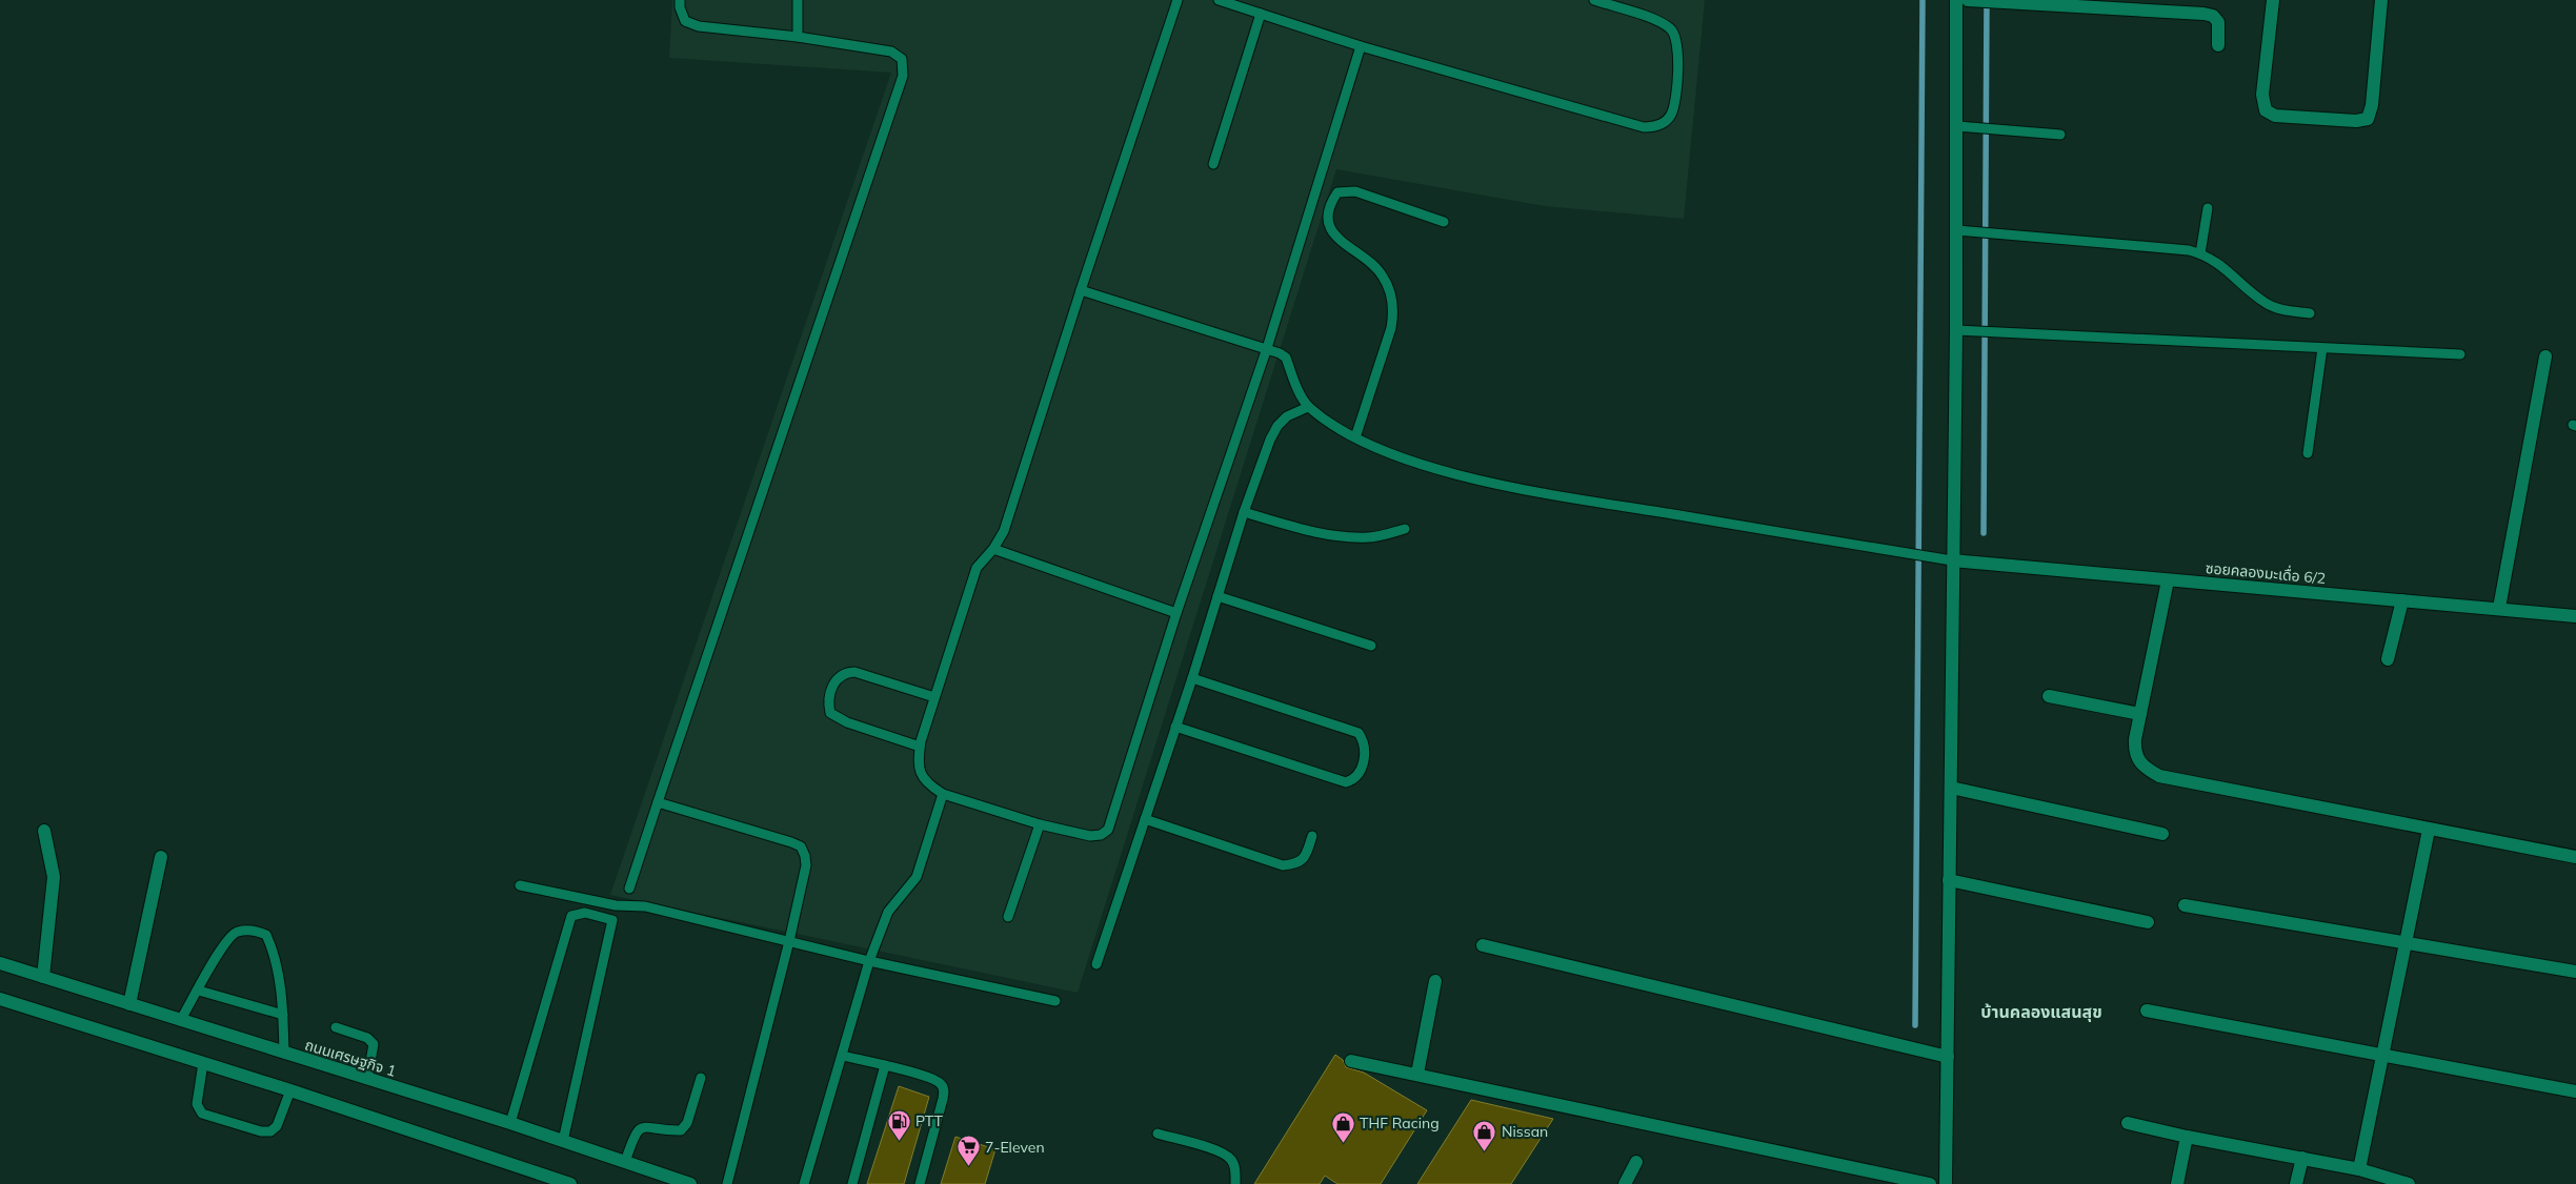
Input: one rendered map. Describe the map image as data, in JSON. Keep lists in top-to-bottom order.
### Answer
{
  "streets": {
    "street": ["ซอยคลองมะเดื่อ 6/2", "ถนนเศรษฐกิจ 1"]
  },
  "districts": ["บ้านคลองแสนสุข"],
  "places": {
    "fuel station": ["PTT"],
    "shop": ["THF Racing", "Nissan"],
    "supermarket": ["7-Eleven"]
  }
}
